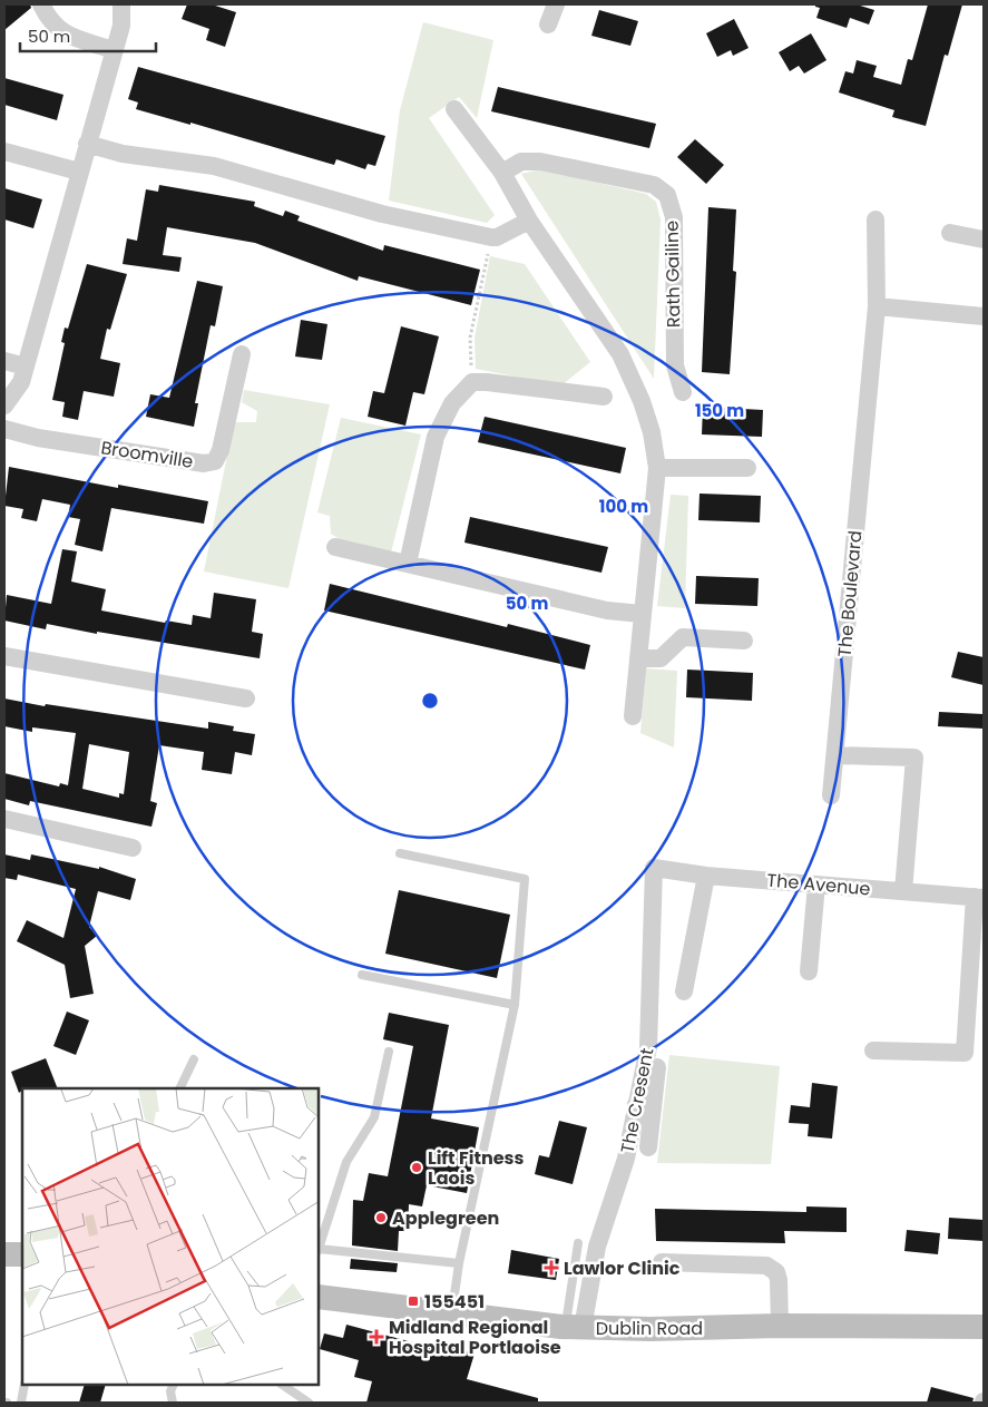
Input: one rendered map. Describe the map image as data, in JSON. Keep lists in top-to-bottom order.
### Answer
{
  "streets": {
    "main road": ["Dublin Road"],
    "street": [
      "Rath Gailine",
      "Broomville",
      "The Boulevard",
      "The Avenue",
      "The Cresent"
    ]
  },
  "crossings": [
    ["The Avenue", "The Cresent"],
    ["The Cresent", "Dublin Road"]
  ],
  "places": {
    "other": ["Lift Fitness Laois", "Applegreen"],
    "health": ["Lawlor Clinic", "Midland Regional Hospital Portlaoise"],
    "transit": ["155451"]
  },
  "scale_bar": "50 m",
  "rings": ["150 m", "100 m", "50 m"]
}
